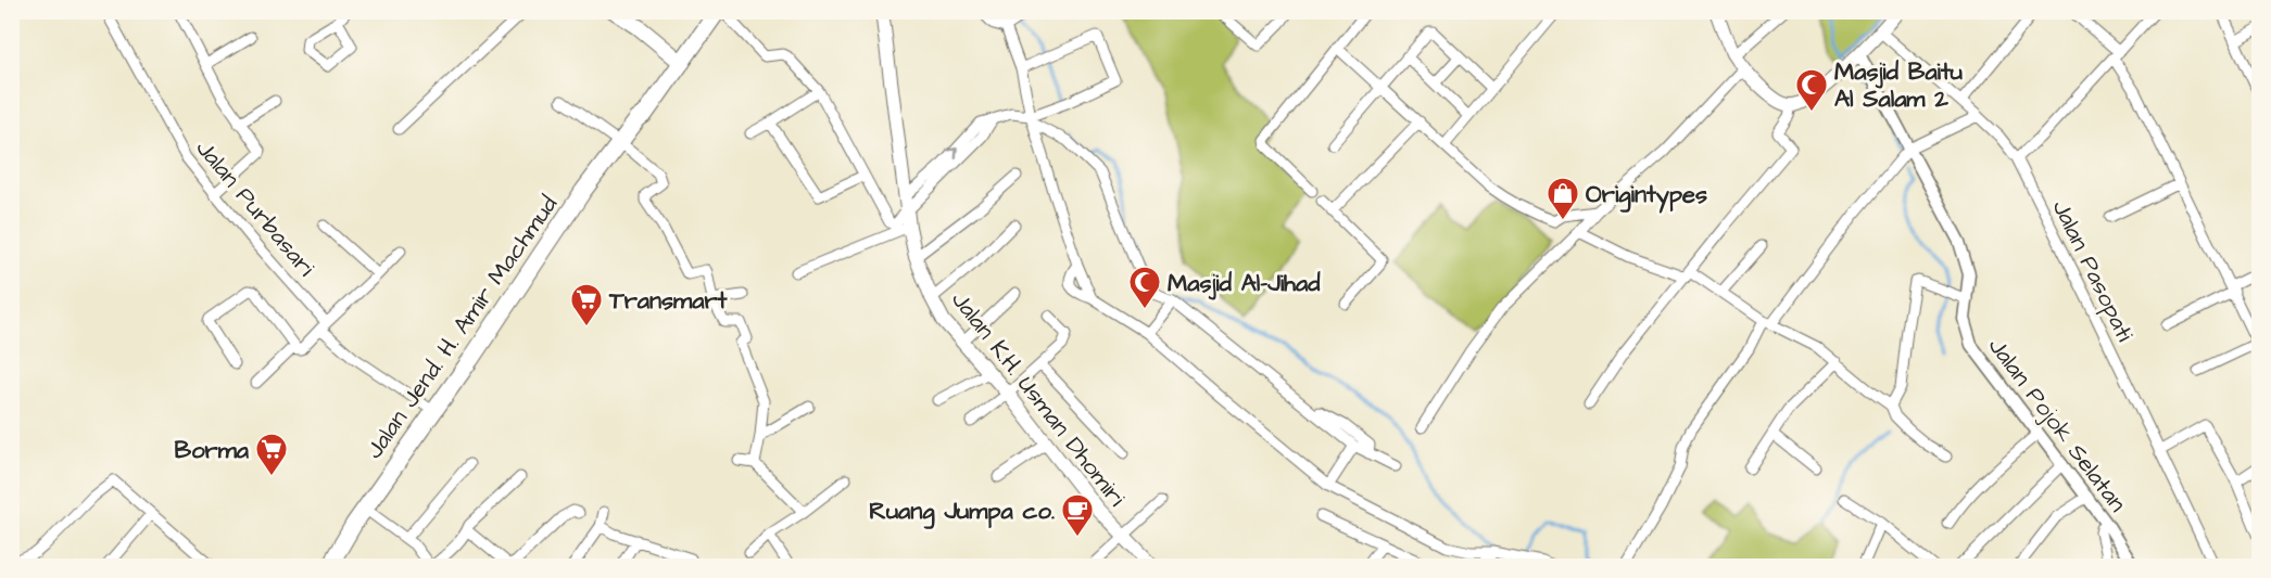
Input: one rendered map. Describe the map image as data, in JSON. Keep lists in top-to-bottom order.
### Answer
{
  "streets": {
    "highway": ["Jalan Jend. H. Amir Machmud"],
    "main road": ["Jalan K.H. Usman Dhomiri"],
    "street": ["Jalan Purbasari", "Jalan Pasopati", "Jalan Pojok Selatan"]
  },
  "crossings": [
    ["Jalan Purbasari", "Jalan Jend. H. Amir Machmud"]
  ],
  "places": {
    "mosque": ["Masjid Baitu Al Salam 2", "Masjid Al-Jihad"],
    "shop": ["Origintypes"],
    "supermarket": ["Transmart", "Borma"],
    "cafe": ["Ruang Jumpa co."]
  }
}
